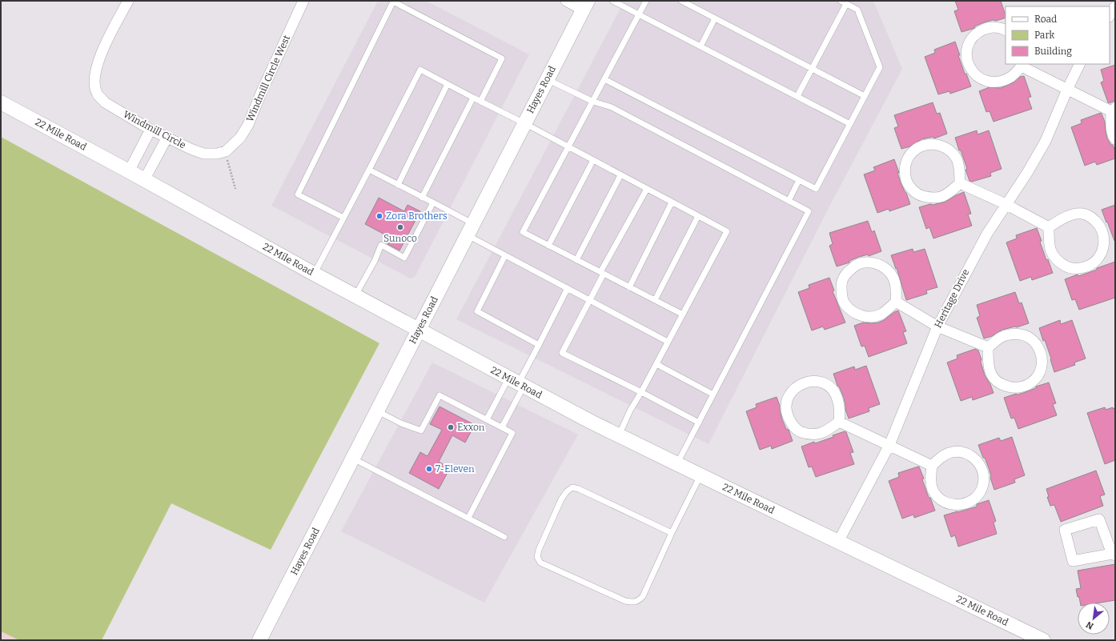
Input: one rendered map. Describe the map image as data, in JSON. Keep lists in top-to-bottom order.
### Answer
{
  "streets": {
    "street": [
      "Windmill Circle West",
      "Hayes Road",
      "Windmill Circle",
      "22 Mile Road",
      "Heritage Drive"
    ]
  },
  "crossings": [
    ["Windmill Circle West", "Windmill Circle"],
    ["Hayes Road", "22 Mile Road"],
    ["22 Mile Road", "Heritage Drive"]
  ],
  "places": [
    "Zora Brothers",
    "Sunoco",
    "Exxon",
    "7-Eleven"
  ],
  "legend": ["Road", "Park", "Building"],
  "north": "bottom left"
}
